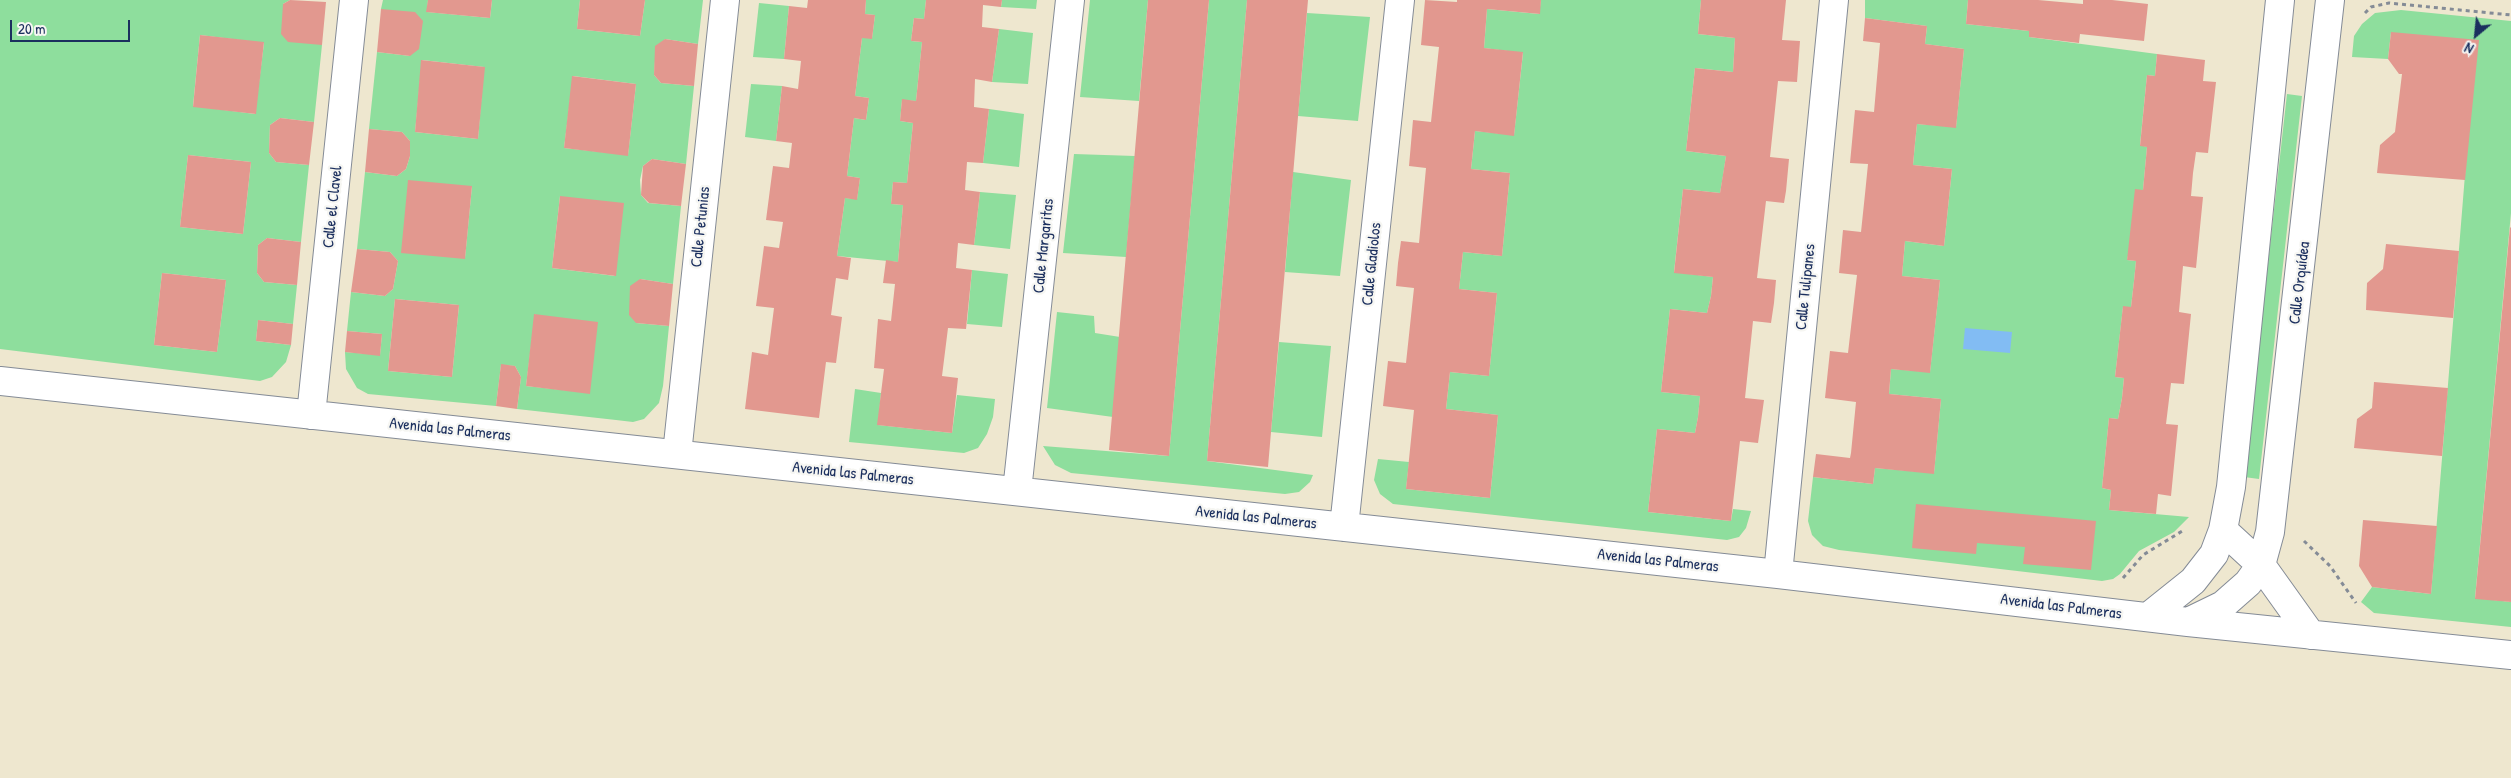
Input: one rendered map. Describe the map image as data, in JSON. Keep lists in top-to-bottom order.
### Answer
{
  "streets": {
    "street": [
      "Calle el Clavel",
      "Calle Petunias",
      "Calle Margaritas",
      "Calle Gladiolos",
      "Calle Orquídea",
      "Calle Tulipanes",
      "Avenida las Palmeras"
    ]
  },
  "crossings": [
    ["Calle el Clavel", "Avenida las Palmeras"],
    ["Calle Petunias", "Avenida las Palmeras"],
    ["Calle Margaritas", "Avenida las Palmeras"],
    ["Calle Gladiolos", "Avenida las Palmeras"],
    ["Calle Orquídea", "Avenida las Palmeras"],
    ["Calle Tulipanes", "Avenida las Palmeras"]
  ],
  "scale_bar": "20 m",
  "north": "bottom left"
}
